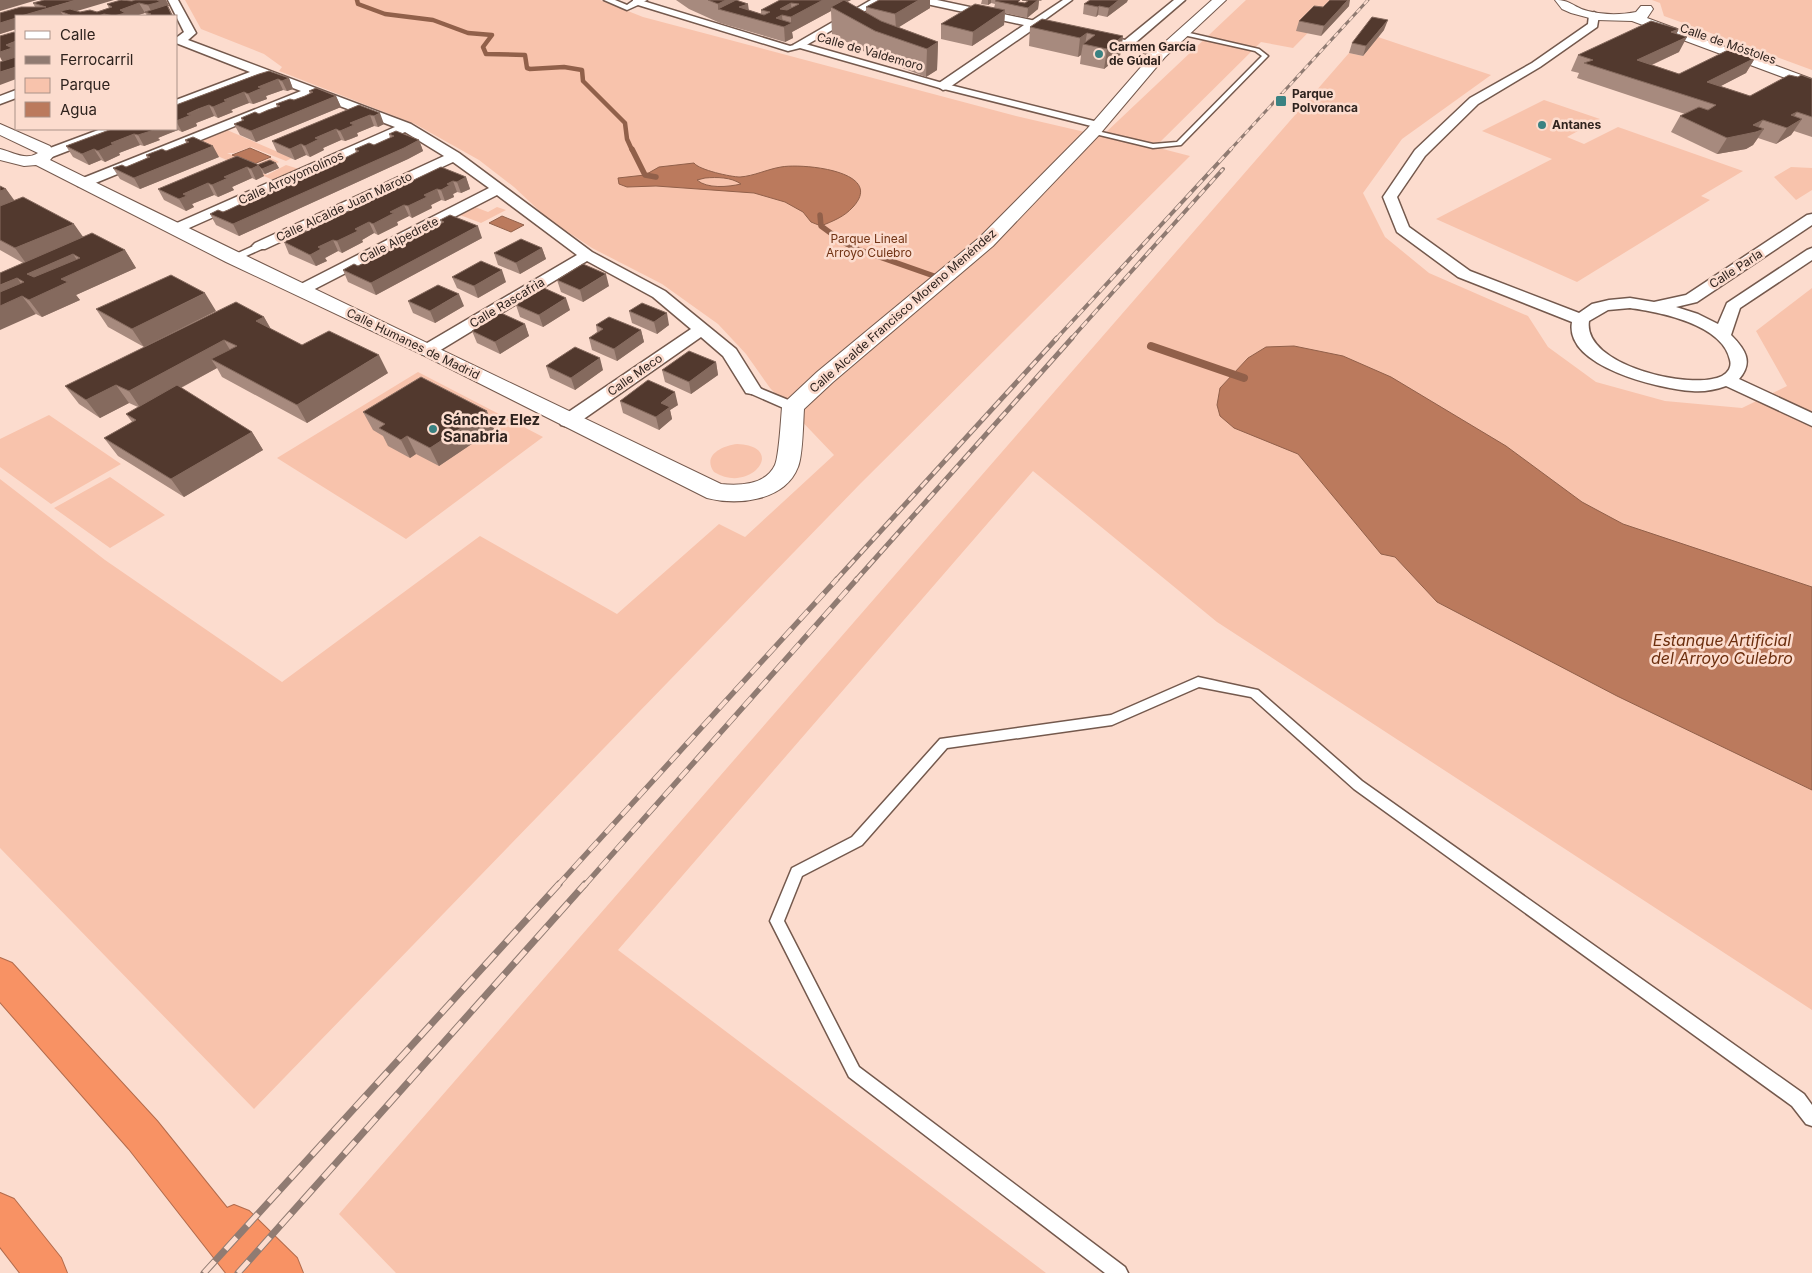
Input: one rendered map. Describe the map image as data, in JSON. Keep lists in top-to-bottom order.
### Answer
{
  "streets": {
    "street": [
      "Calle de Móstoles",
      "Calle de Valdemoro",
      "Calle Arroyomolinos",
      "Calle Alcalde Juan Maroto",
      "Calle Alpedrete",
      "Calle Parla",
      "Calle Rascafria",
      "Calle Alcalde Francisco Moreno Menéndez",
      "Calle Humanes de Madrid",
      "Calle Meco"
    ]
  },
  "crossings": [
    ["Calle de Valdemoro", "Calle Alcalde Francisco Moreno Menéndez"],
    ["Calle Arroyomolinos", "Calle Humanes de Madrid"],
    ["Calle Alcalde Juan Maroto", "Calle Humanes de Madrid"],
    ["Calle Alpedrete", "Calle Humanes de Madrid"],
    ["Calle Rascafria", "Calle Humanes de Madrid"],
    ["Calle Alcalde Francisco Moreno Menéndez", "Calle Humanes de Madrid"],
    ["Calle Humanes de Madrid", "Calle Meco"]
  ],
  "water": ["Estanque Artificial del Arroyo Culebro"],
  "parks": ["Parque Lineal Arroyo Culebro"],
  "places": {
    "other": ["Carmen García de Gúdal", "Antanes", "Sánchez Elez Sanabria"],
    "transit": ["Parque Polvoranca"]
  },
  "legend": [
    "Calle",
    "Ferrocarril",
    "Parque",
    "Agua"
  ]
}
